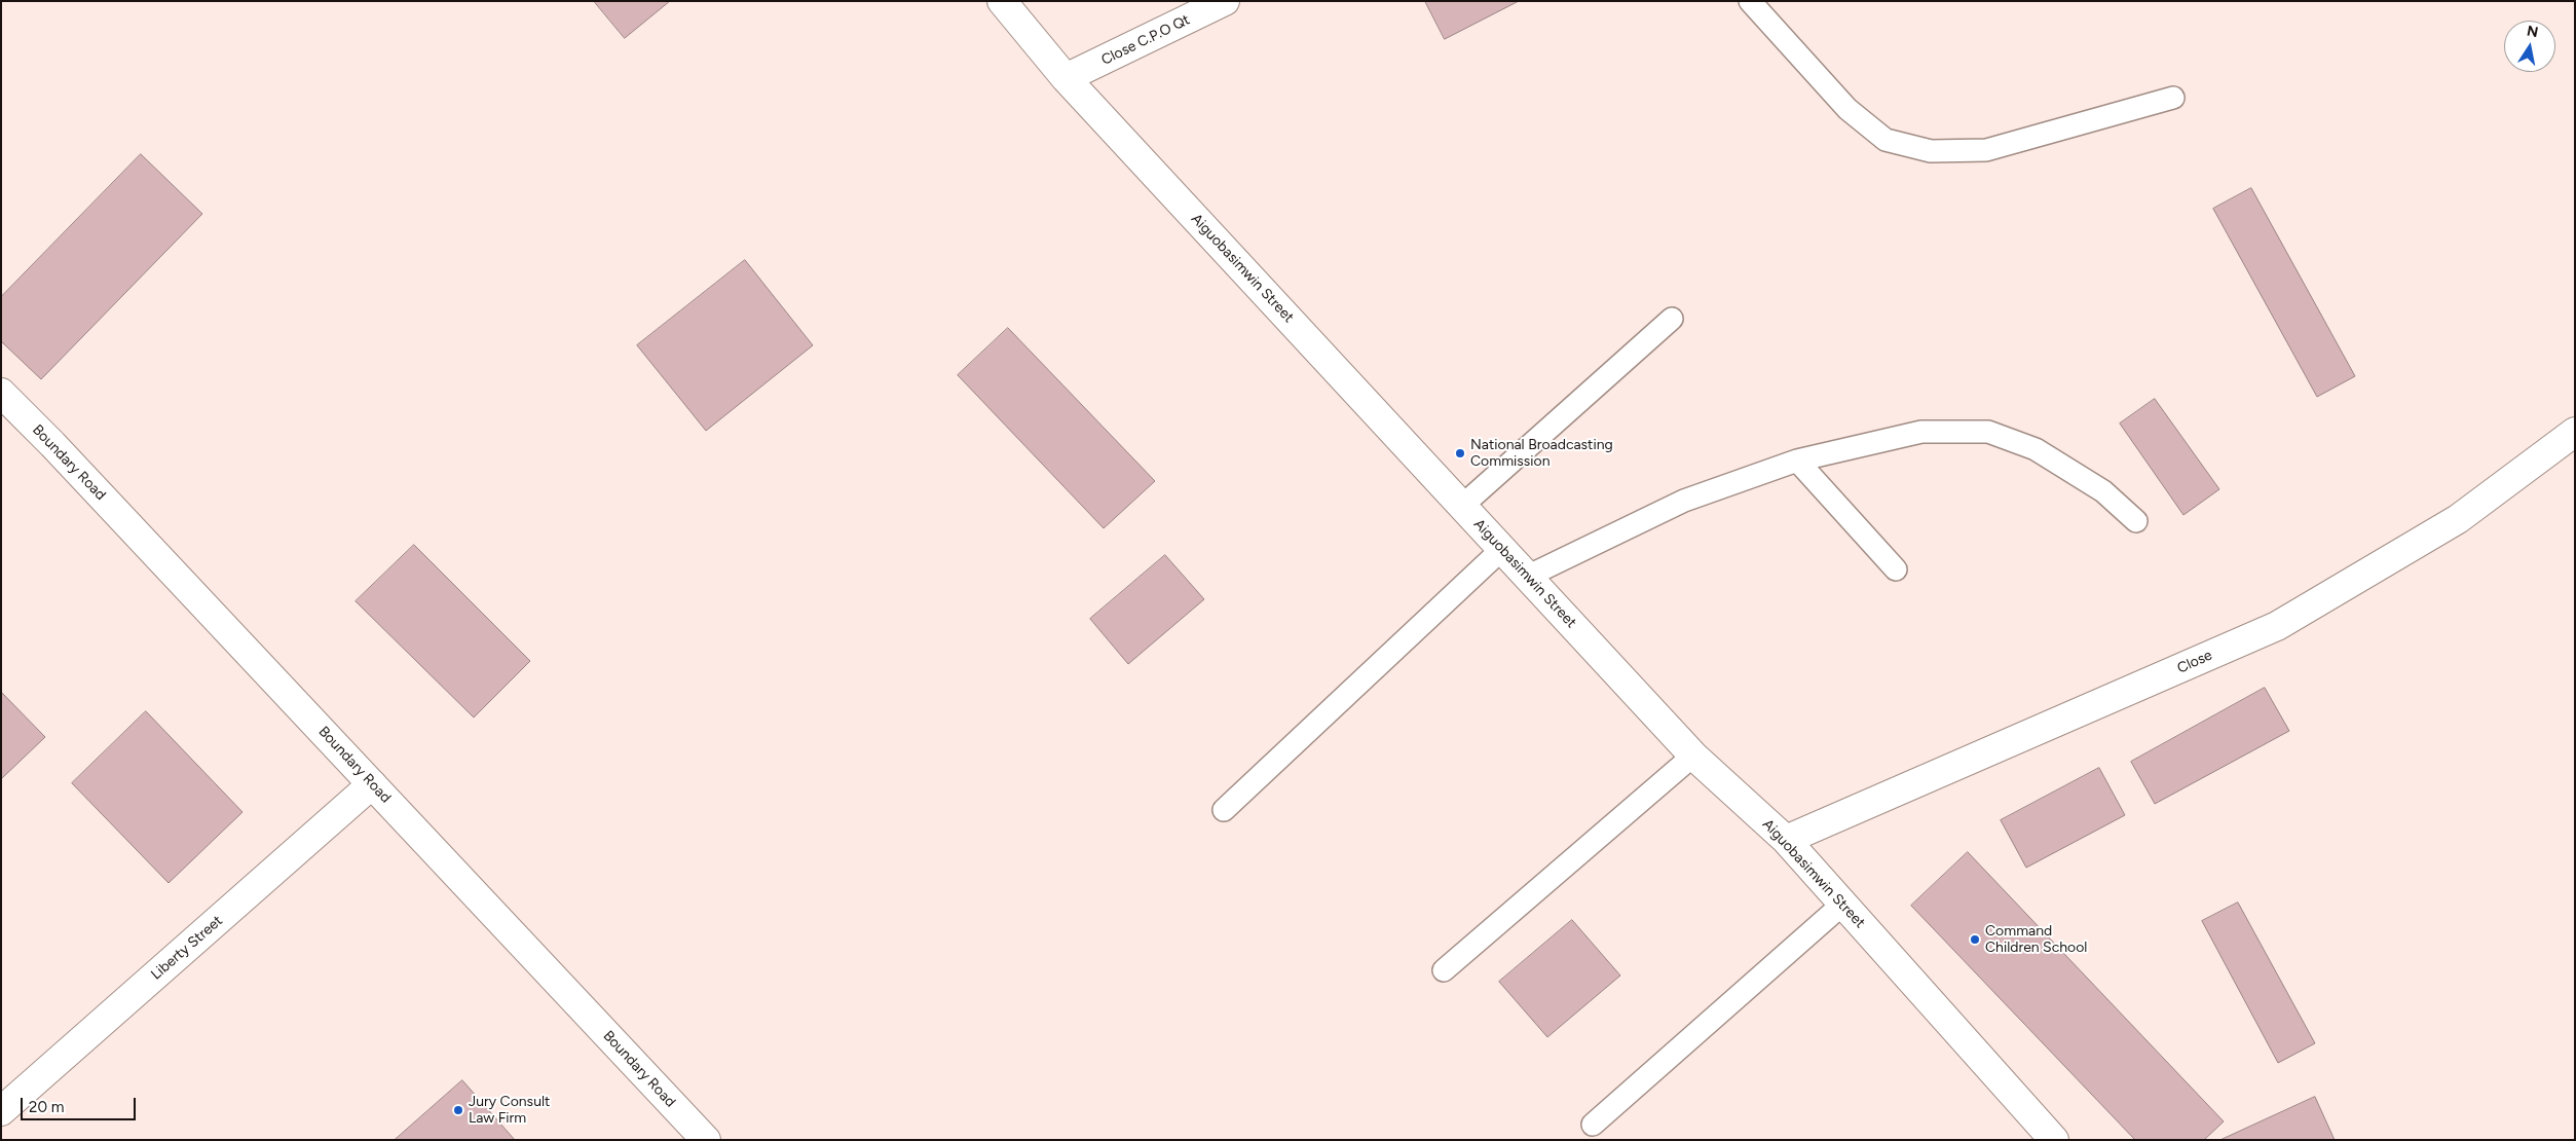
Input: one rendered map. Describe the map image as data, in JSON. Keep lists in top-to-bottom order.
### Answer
{
  "streets": {
    "street": [
      "Close C.P.O Qt",
      "Aiguobasimwin Street",
      "Boundary Road",
      "Close",
      "Liberty Street"
    ]
  },
  "crossings": [
    ["Close C.P.O Qt", "Aiguobasimwin Street"],
    ["Aiguobasimwin Street", "Close"],
    ["Boundary Road", "Liberty Street"]
  ],
  "places": ["National Broadcasting Commission", "Command Children School", "Jury Consult Law Firm"],
  "scale_bar": "20 m",
  "north": "top"
}
